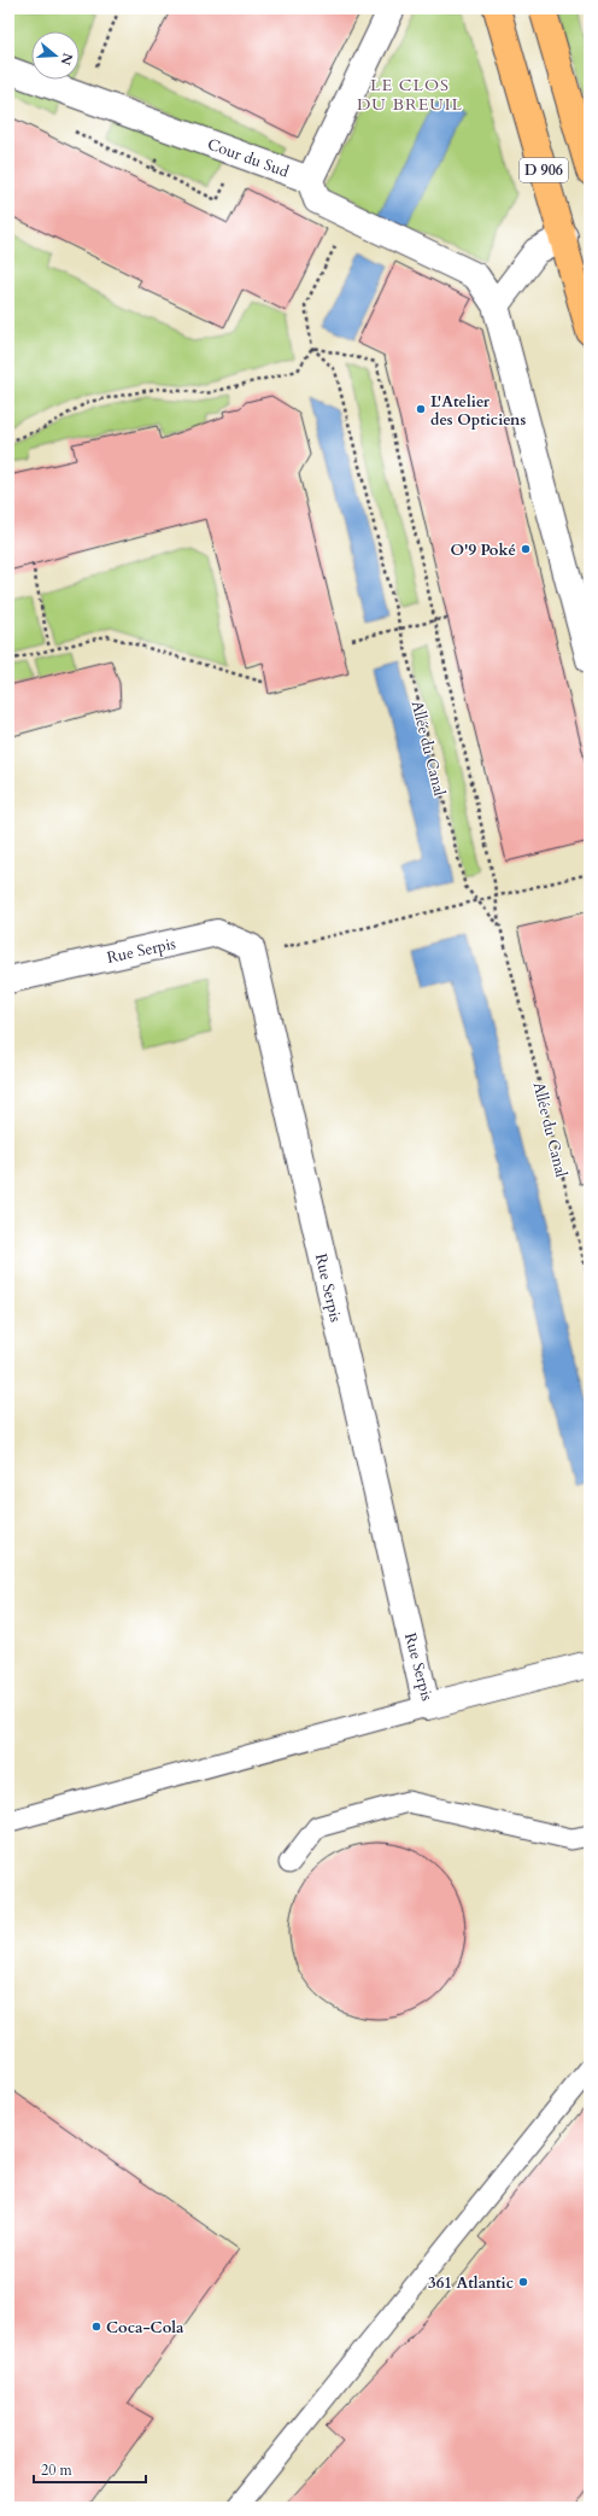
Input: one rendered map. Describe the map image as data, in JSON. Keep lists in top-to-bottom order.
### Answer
{
  "streets": {
    "main road": ["D 906"],
    "street": ["Cour du Sud", "Rue Serpis"],
    "path": ["Allée du Canal"]
  },
  "districts": ["LE CLOS DU BREUIL"],
  "places": [
    "L'Atelier des Opticiens",
    "O'9 Poké",
    "361 Atlantic",
    "Coca-Cola"
  ],
  "scale_bar": "20 m",
  "north": "right"
}
